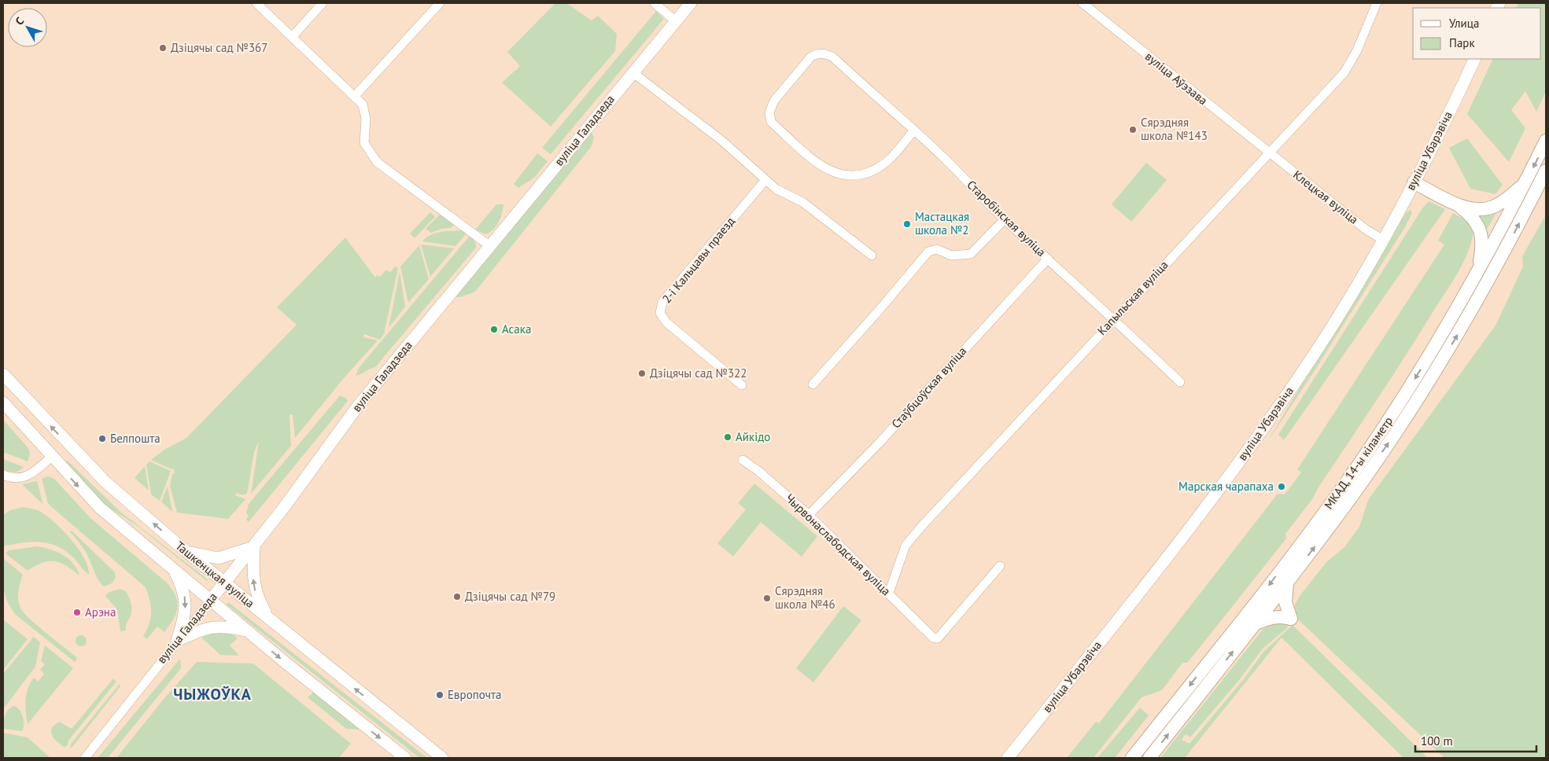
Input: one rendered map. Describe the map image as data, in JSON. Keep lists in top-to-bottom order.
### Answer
{
  "streets": {
    "highway": ["МКАД, 14-ы кіламетр"],
    "main road": ["вуліца Галадзеда", "вуліца Убарэвіча", "Ташкенцкая вуліца"],
    "street": [
      "вуліца Аўэзава",
      "Клецкая вуліца",
      "Старобінская вуліца",
      "2-і Кальцавы праезд",
      "Капыльская вуліца",
      "Стаўбцоўская вуліца",
      "Чырвонаслабодская вуліца"
    ]
  },
  "crossings": [
    ["вуліца Аўэзава", "Клецкая вуліца"],
    ["вуліца Аўэзава", "Капыльская вуліца"],
    ["вуліца Галадзеда", "Ташкенцкая вуліца"],
    ["вуліца Убарэвіча", "Клецкая вуліца"],
    ["Клецкая вуліца", "Капыльская вуліца"],
    ["Старобінская вуліца", "Капыльская вуліца"],
    ["Старобінская вуліца", "Стаўбцоўская вуліца"],
    ["Капыльская вуліца", "Чырвонаслабодская вуліца"],
    ["Стаўбцоўская вуліца", "Чырвонаслабодская вуліца"]
  ],
  "districts": ["ЧЫЖОЎКА"],
  "places": [
    "Дзіцячы сад №367",
    "Сярэдняя школа №143",
    "Мастацкая школа №2",
    "Асака",
    "Дзіцячы сад №322",
    "Айкідо",
    "Белпошта",
    "Марская чарапаха",
    "Дзіцячы сад №79",
    "Сярэдняя школа №46",
    "Арэна",
    "Европочта"
  ],
  "legend": ["Улица", "Парк"],
  "scale_bar": "100 m",
  "north": "top left"
}
